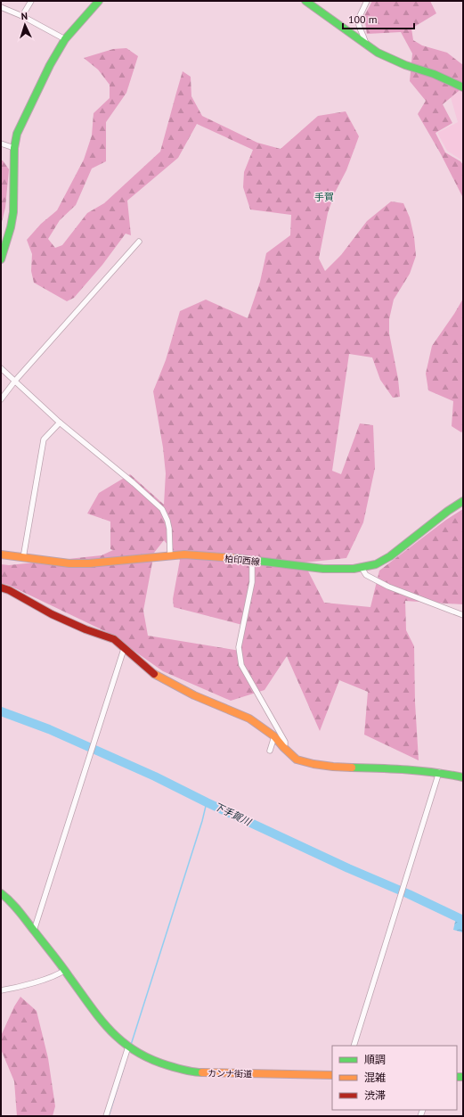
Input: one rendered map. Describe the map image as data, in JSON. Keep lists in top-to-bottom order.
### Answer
{
  "streets": {
    "street": ["柏印西線", "カンナ街道"]
  },
  "districts": ["手賀"],
  "water": ["下手賀川"],
  "legend": ["順調", "混雑", "渋滞"],
  "scale_bar": "100 m",
  "north": "top"
}
